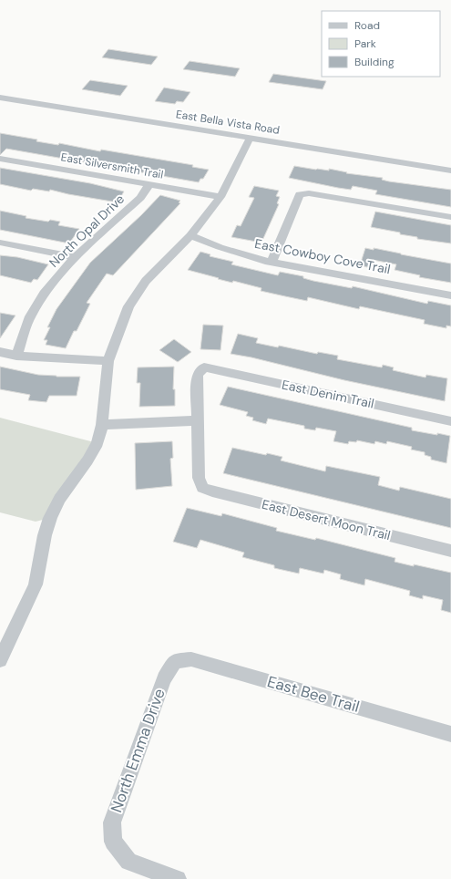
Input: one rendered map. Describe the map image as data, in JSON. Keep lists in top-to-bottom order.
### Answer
{
  "streets": {
    "street": [
      "East Bella Vista Road",
      "East Silversmith Trail",
      "North Opal Drive",
      "East Cowboy Cove Trail",
      "East Denim Trail",
      "East Desert Moon Trail",
      "East Bee Trail",
      "North Emma Drive"
    ]
  },
  "crossings": [
    ["East Silversmith Trail", "North Opal Drive"],
    ["East Denim Trail", "East Desert Moon Trail"],
    ["East Bee Trail", "North Emma Drive"]
  ],
  "legend": ["Road", "Park", "Building"]
}
